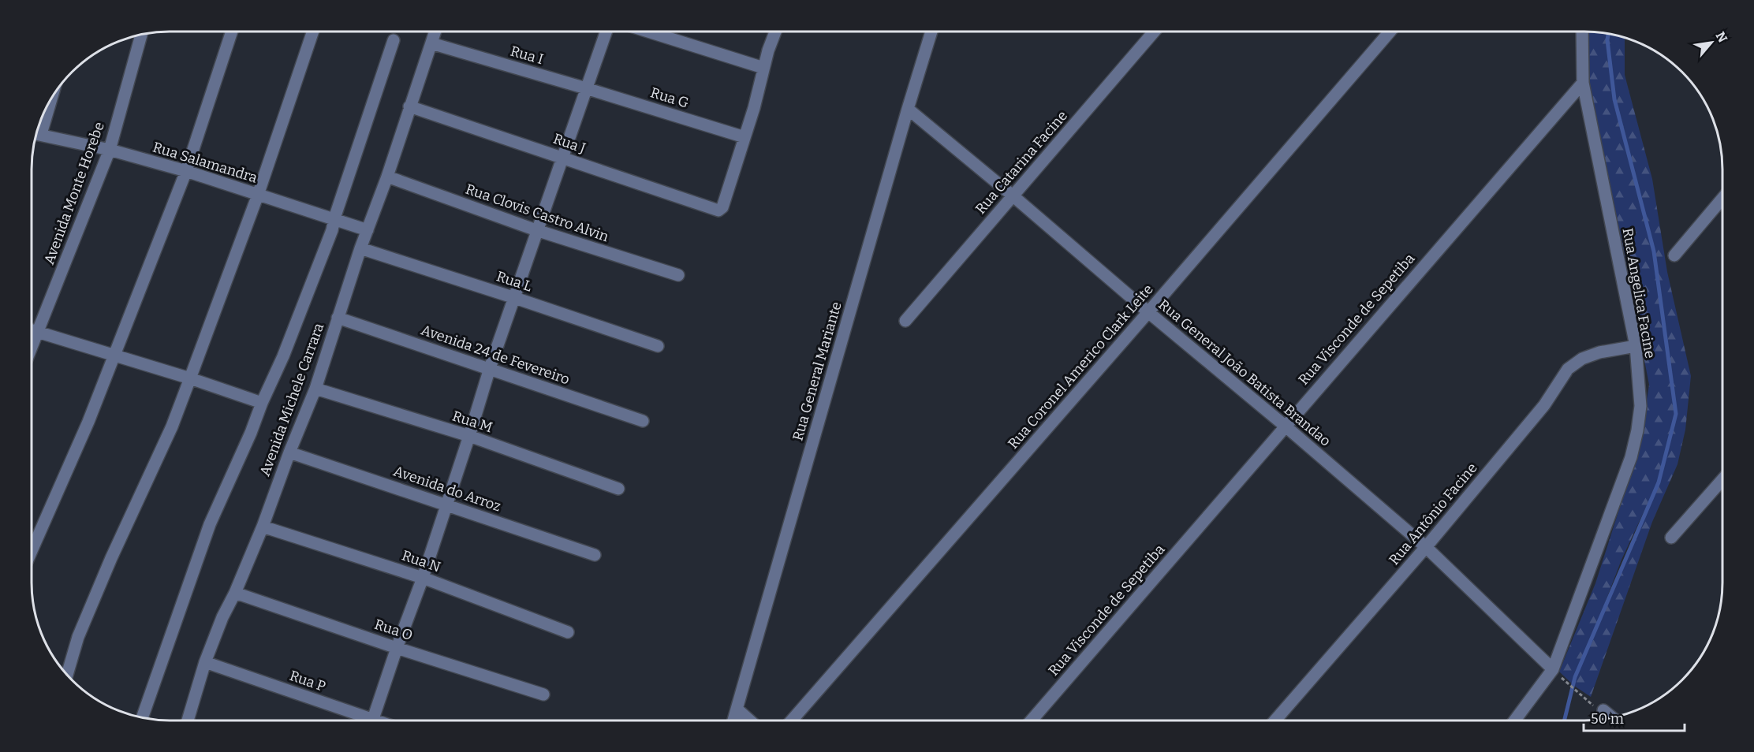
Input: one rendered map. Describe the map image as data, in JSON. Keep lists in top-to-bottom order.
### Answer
{
  "streets": {
    "street": [
      "Rua I",
      "Rua G",
      "Rua J",
      "Rua Salamandra",
      "Rua Catarina Facine",
      "Avenida Monte Horebe",
      "Rua Clovis Castro Alvin",
      "Rua L",
      "Rua Angelica Facine",
      "Rua Visconde de Sepetiba",
      "Avenida 24 de Fevereiro",
      "Rua Coronel Americo Clark Leite",
      "Rua General Mariante",
      "Rua General João Batista Brandao",
      "Avenida Michele Carrara",
      "Rua M",
      "Avenida do Arroz",
      "Rua Antônio Facine",
      "Rua N",
      "Rua O",
      "Rua P"
    ]
  },
  "crossings": [
    ["Rua I", "Rua G"],
    ["Rua I", "Avenida Michele Carrara"],
    ["Rua G", "Rua J"],
    ["Rua J", "Avenida Michele Carrara"],
    ["Rua Salamandra", "Avenida Monte Horebe"],
    ["Rua Salamandra", "Avenida Michele Carrara"],
    ["Rua Catarina Facine", "Rua General João Batista Brandao"],
    ["Rua Clovis Castro Alvin", "Avenida Michele Carrara"],
    ["Rua L", "Avenida Michele Carrara"],
    ["Rua Angelica Facine", "Rua Visconde de Sepetiba"],
    ["Rua Angelica Facine", "Rua General João Batista Brandao"],
    ["Rua Angelica Facine", "Rua Antônio Facine"],
    ["Rua Visconde de Sepetiba", "Rua General João Batista Brandao"],
    ["Avenida 24 de Fevereiro", "Avenida Michele Carrara"],
    ["Rua Coronel Americo Clark Leite", "Rua General João Batista Brandao"],
    ["Rua General Mariante", "Rua General João Batista Brandao"],
    ["Rua General João Batista Brandao", "Rua Antônio Facine"],
    ["Avenida Michele Carrara", "Rua M"],
    ["Avenida Michele Carrara", "Avenida do Arroz"],
    ["Avenida Michele Carrara", "Rua N"],
    ["Avenida Michele Carrara", "Rua O"],
    ["Avenida Michele Carrara", "Rua P"]
  ],
  "scale_bar": "50 m",
  "north": "top right"
}
